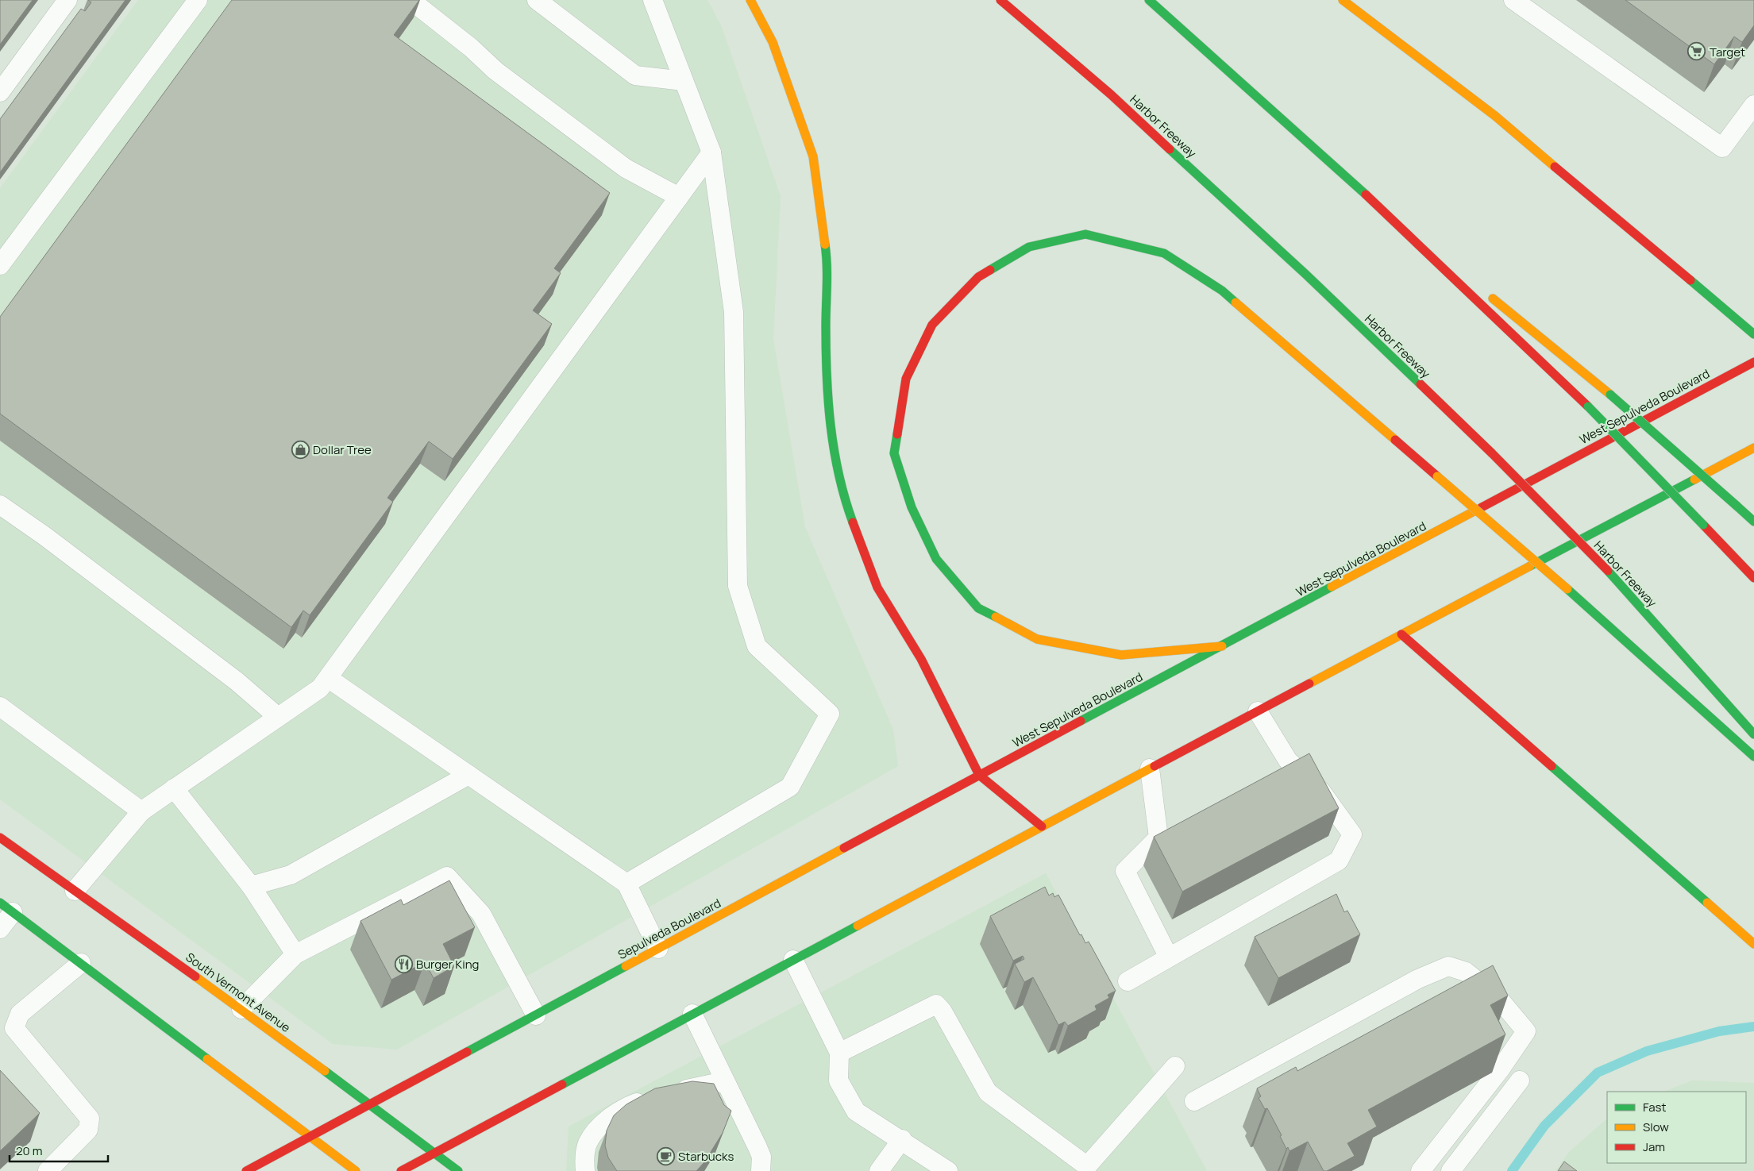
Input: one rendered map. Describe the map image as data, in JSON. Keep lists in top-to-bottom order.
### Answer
{
  "streets": {
    "main road": [
      "Harbor Freeway",
      "West Sepulveda Boulevard",
      "Sepulveda Boulevard",
      "South Vermont Avenue"
    ]
  },
  "crossings": [
    ["West Sepulveda Boulevard", "Sepulveda Boulevard"],
    ["Sepulveda Boulevard", "South Vermont Avenue"]
  ],
  "places": {
    "supermarket": ["Target"],
    "shop": ["Dollar Tree"],
    "restaurant": ["Burger King"],
    "cafe": ["Starbucks"]
  },
  "legend": ["Fast", "Slow", "Jam"],
  "scale_bar": "20 m"
}
